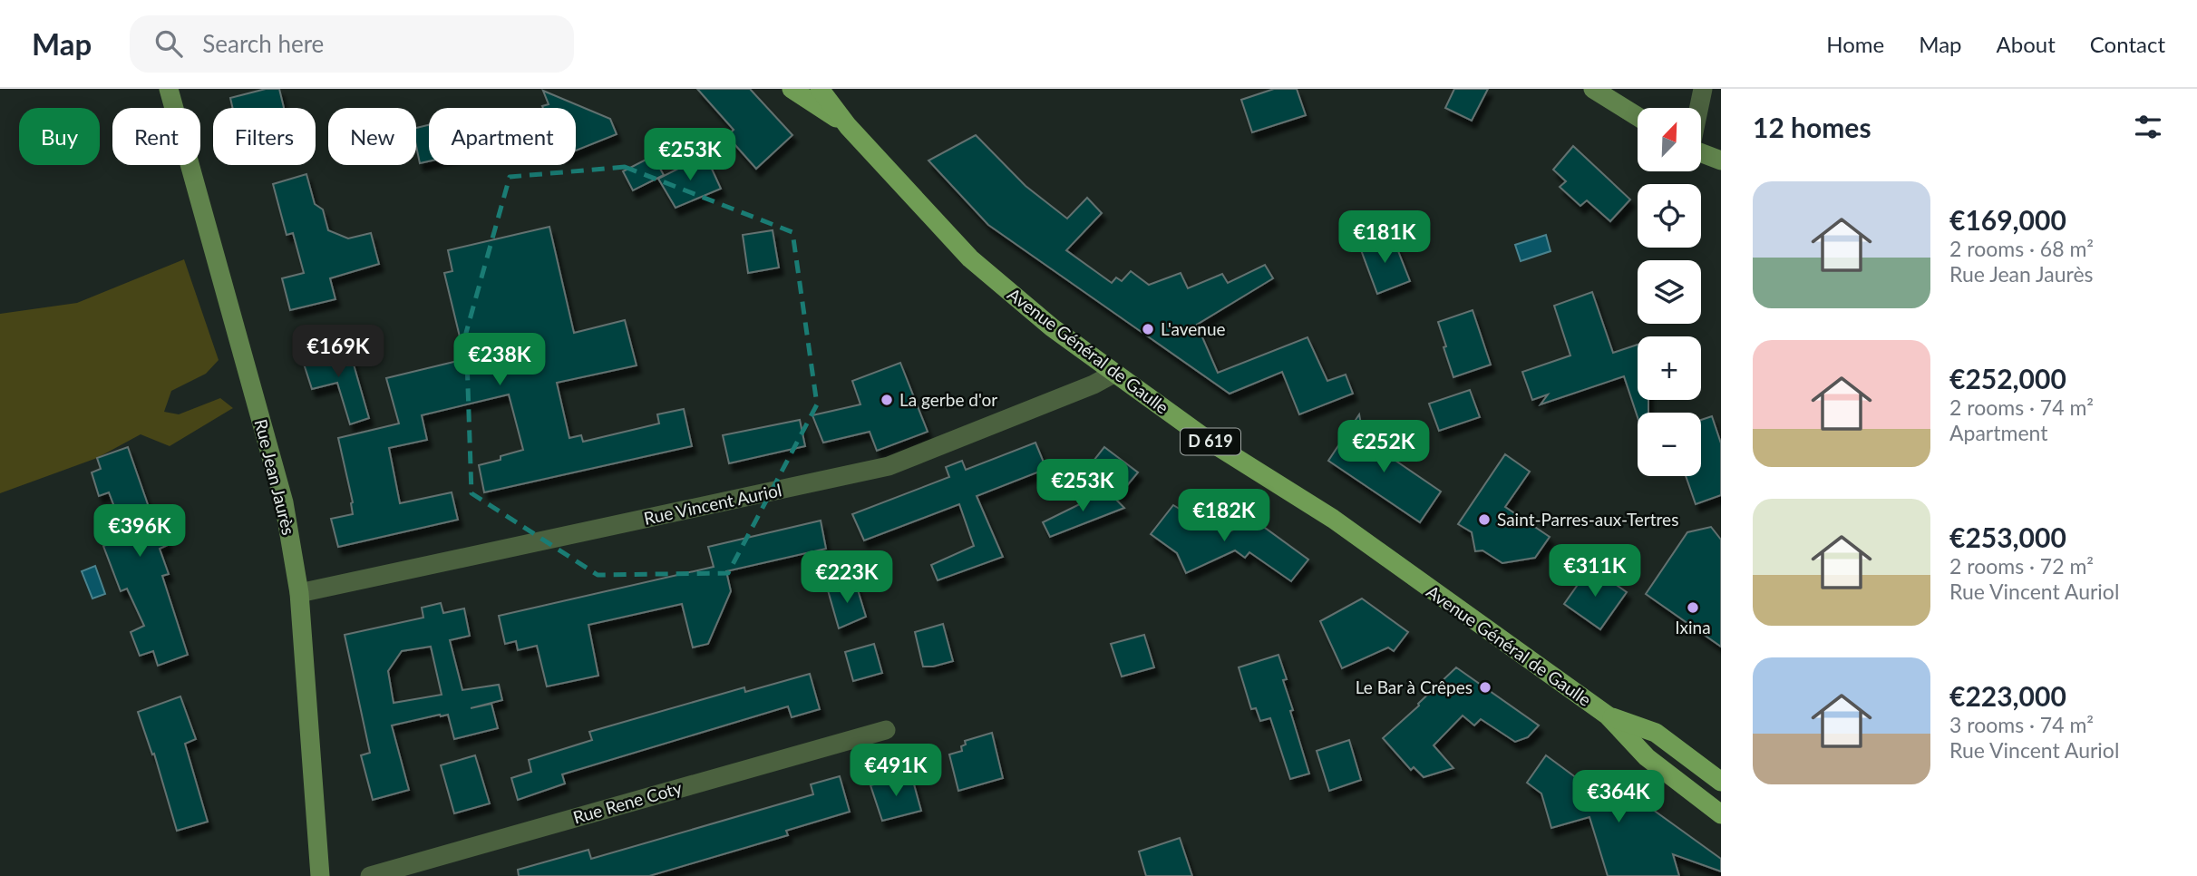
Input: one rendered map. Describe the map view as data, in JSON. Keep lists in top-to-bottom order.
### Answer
{
  "streets": {
    "main road": ["Avenue Général de Gaulle", "D 619"],
    "street": ["Rue Jean Jaurès", "Rue Vincent Auriol", "Rue Rene Coty"]
  },
  "crossings": [
    ["Avenue Général de Gaulle", "Rue Vincent Auriol"],
    ["Rue Jean Jaurès", "Rue Vincent Auriol"]
  ],
  "places": [
    "L'avenue",
    "La gerbe d'or",
    "Saint-Parres-aux-Tertres",
    "Ixina",
    "Le Bar à Crêpes"
  ],
  "north": "top right",
  "page": {
    "header": "Map",
    "search": "Search here",
    "nav": [
      "Home",
      "Map",
      "About",
      "Contact"
    ],
    "heading": "12 homes",
    "map_buttons": ["+", "−"],
    "chip": [
      "Buy",
      "Rent",
      "Filters",
      "New",
      "Apartment"
    ],
    "price": [
      "€253K",
      "€181K",
      "€169K",
      "€238K",
      "€252K",
      "€253K",
      "€182K",
      "€396K",
      "€311K",
      "€223K",
      "€491K",
      "€364K"
    ],
    "list": [
      {
        "name": "€169,000",
        "note": "2 rooms · 68 m² · Rue Jean Jaurès"
      },
      {
        "name": "€252,000",
        "note": "2 rooms · 74 m² · Apartment"
      },
      {
        "name": "€253,000",
        "note": "2 rooms · 72 m² · Rue Vincent Auriol"
      },
      {
        "name": "€223,000",
        "note": "3 rooms · 74 m² · Rue Vincent Auriol"
      }
    ]
  }
}
